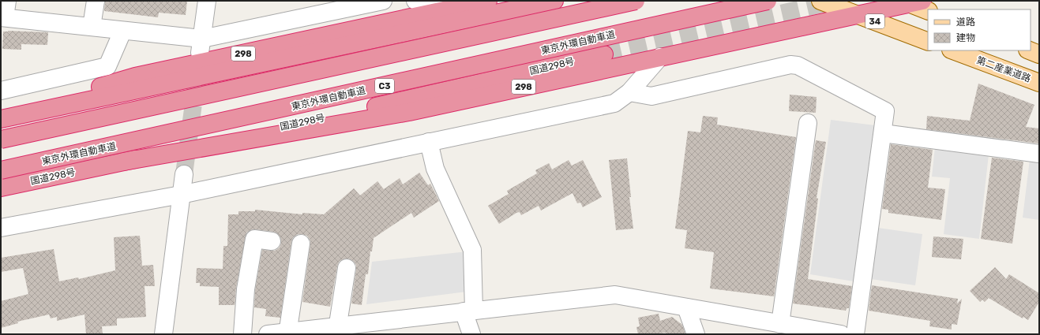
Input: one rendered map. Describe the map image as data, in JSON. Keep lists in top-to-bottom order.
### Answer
{
  "streets": {
    "highway": [
      "東京外環自動車道",
      "298",
      "国道298号",
      "C3"
    ],
    "main road": ["34", "第二産業道路"]
  },
  "crossings": [
    ["34", "298"],
    ["298", "国道298号"]
  ],
  "legend": ["道路", "建物"]
}
